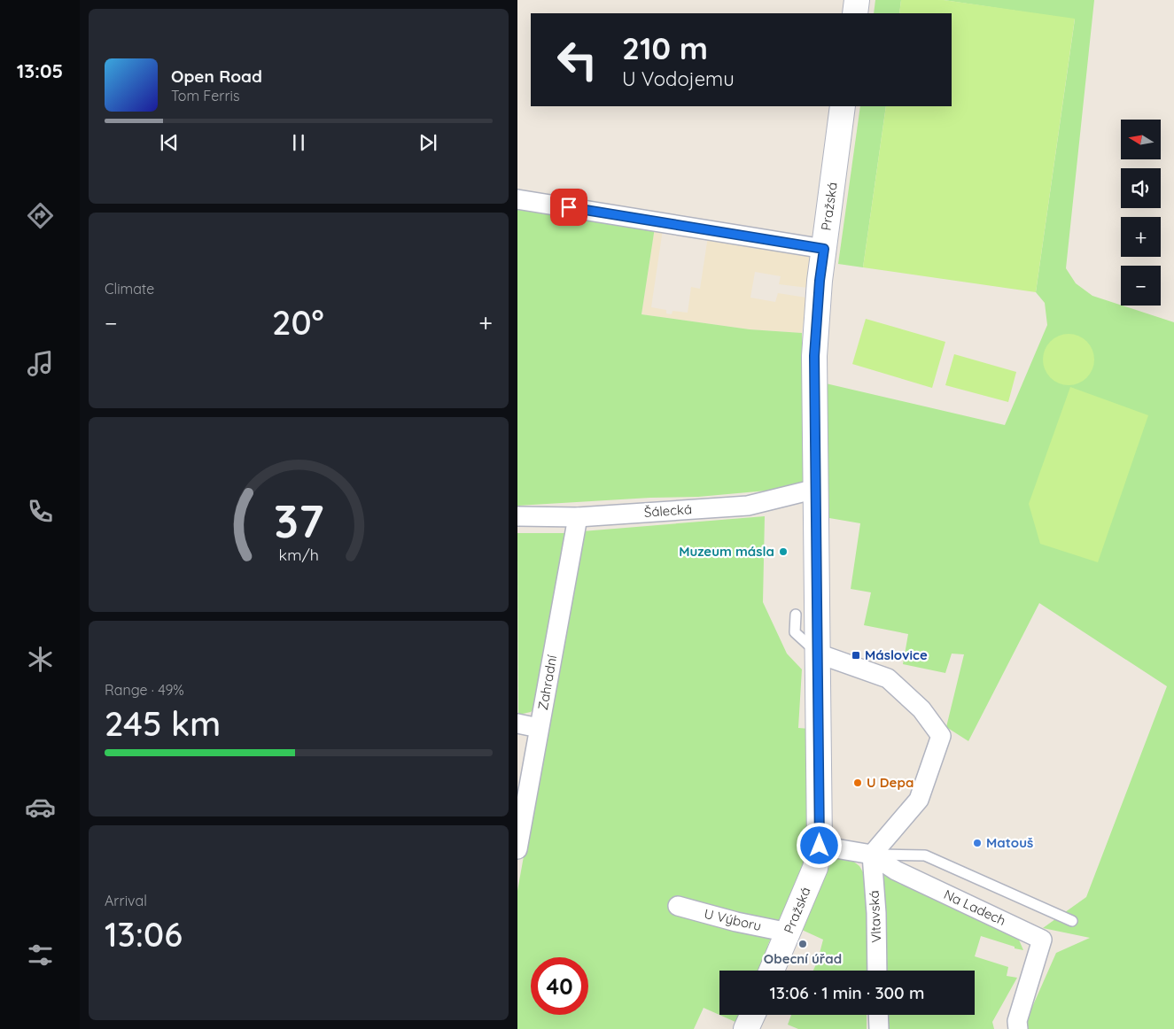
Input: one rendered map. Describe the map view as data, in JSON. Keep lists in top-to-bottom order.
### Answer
{
  "streets": {
    "street": [
      "Pražská",
      "Šálecká",
      "Zahradní",
      "Na Ladech",
      "Vltavská",
      "U Výboru"
    ]
  },
  "crossings": [
    ["Pražská", "Šálecká"],
    ["Pražská", "Na Ladech"],
    ["Pražská", "U Výboru"],
    ["Šálecká", "Zahradní"],
    ["Na Ladech", "Vltavská"]
  ],
  "places": {
    "other": [
      "Muzeum másla",
      "U Depa",
      "Matouš",
      "Obecní úřad"
    ],
    "transit": ["Máslovice"]
  },
  "north": "left",
  "page": {
    "tabs": "13:05",
    "turn": ["210 m", "U Vodojemu"],
    "song": ["Open Road", "Tom Ferris"],
    "map_buttons": ["+", "−"],
    "tile": [
      "Climate",
      ["Range · 49%", "245 km"],
      ["Arrival", "13:06"]
    ],
    "heat": ["−", "20°", "+"],
    "limit": "40",
    "trip": "13:06 · 1 min · 300 m",
    "gauge": ["37", "km/h"]
  }
}
